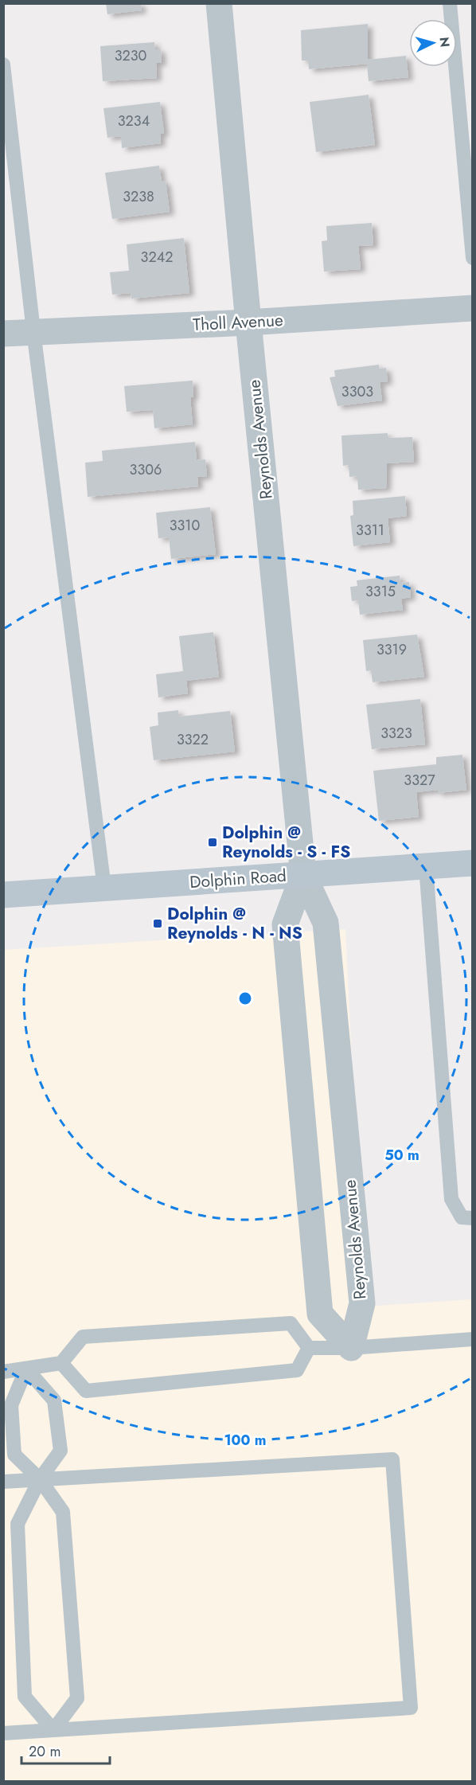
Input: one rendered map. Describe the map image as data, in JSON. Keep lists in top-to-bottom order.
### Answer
{
  "streets": {
    "main road": ["Dolphin Road"],
    "street": ["Tholl Avenue", "Reynolds Avenue"]
  },
  "crossings": [
    ["Tholl Avenue", "Reynolds Avenue"],
    ["Reynolds Avenue", "Dolphin Road"]
  ],
  "places": {
    "transit": ["Dolphin @ Reynolds - S - FS", "Dolphin @ Reynolds - N - NS"]
  },
  "house_numbers": [
    "3230",
    "3234",
    "3238",
    "3242",
    "3303",
    "3306",
    "3310",
    "3311",
    "3315",
    "3319",
    "3323",
    "3322",
    "3327"
  ],
  "scale_bar": "20 m",
  "north": "right",
  "rings": ["50 m", "100 m"]
}
